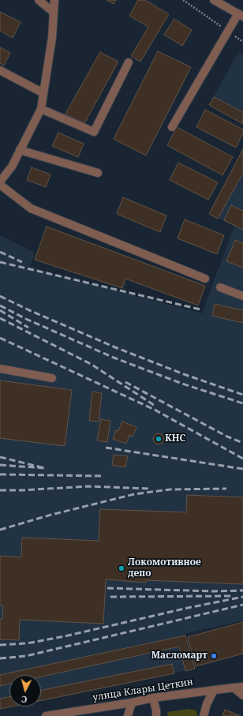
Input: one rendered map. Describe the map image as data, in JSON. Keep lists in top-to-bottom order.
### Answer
{
  "streets": {
    "street": ["улица Клары Цеткин"]
  },
  "places": ["КНС", "Локомотивное депо", "Масломарт"],
  "north": "bottom"
}
